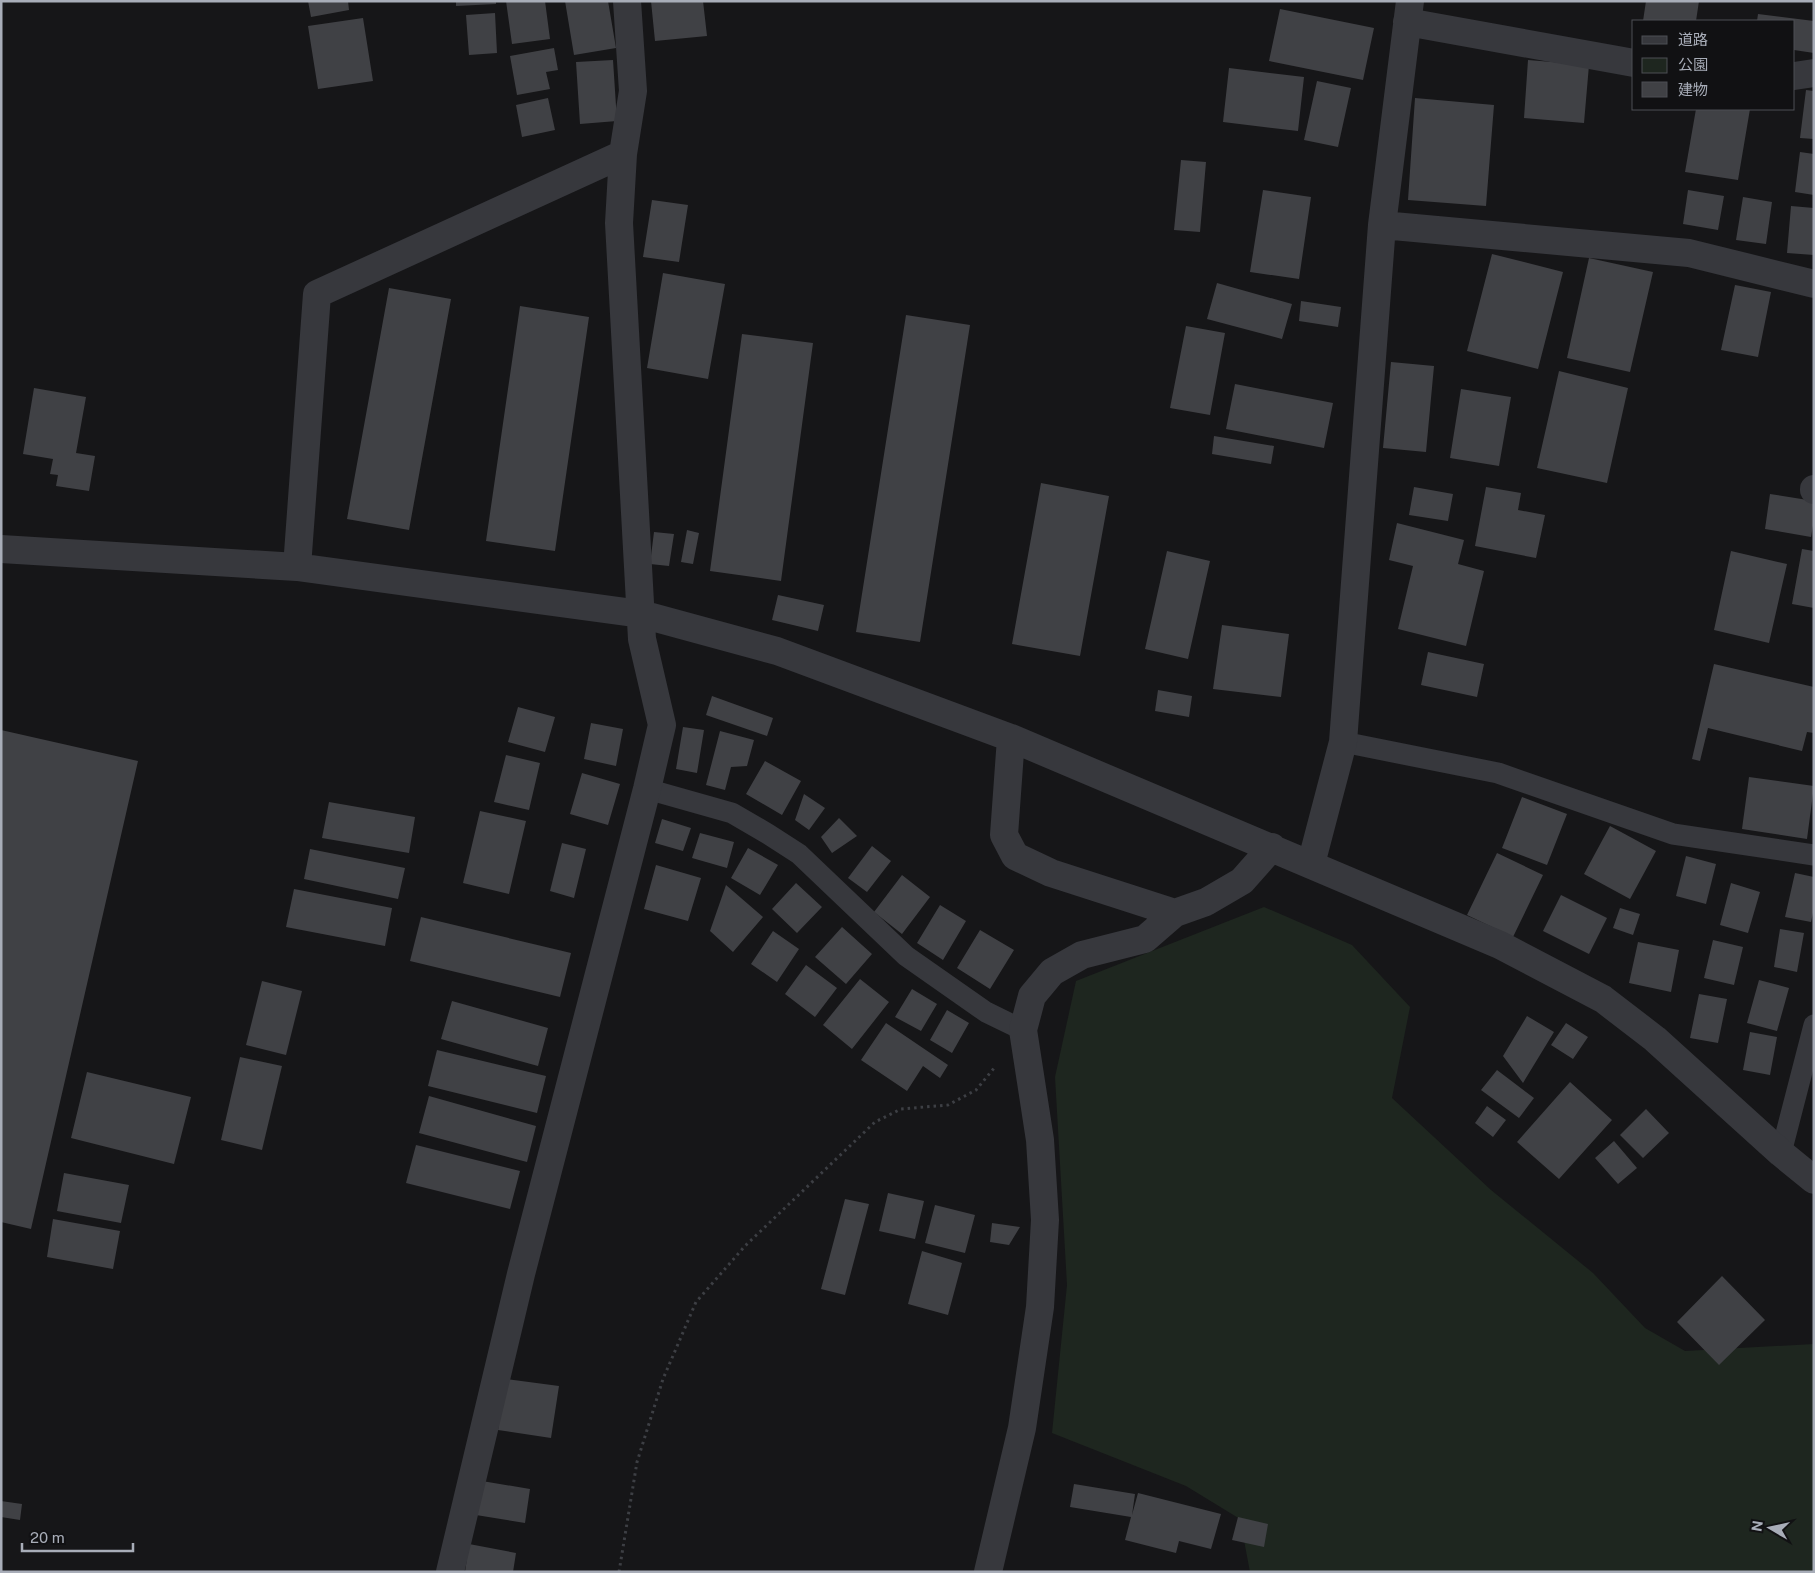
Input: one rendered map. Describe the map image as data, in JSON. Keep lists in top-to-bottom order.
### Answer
{
  "legend": ["道路", "公園", "建物"],
  "scale_bar": "20 m",
  "north": "left"
}
